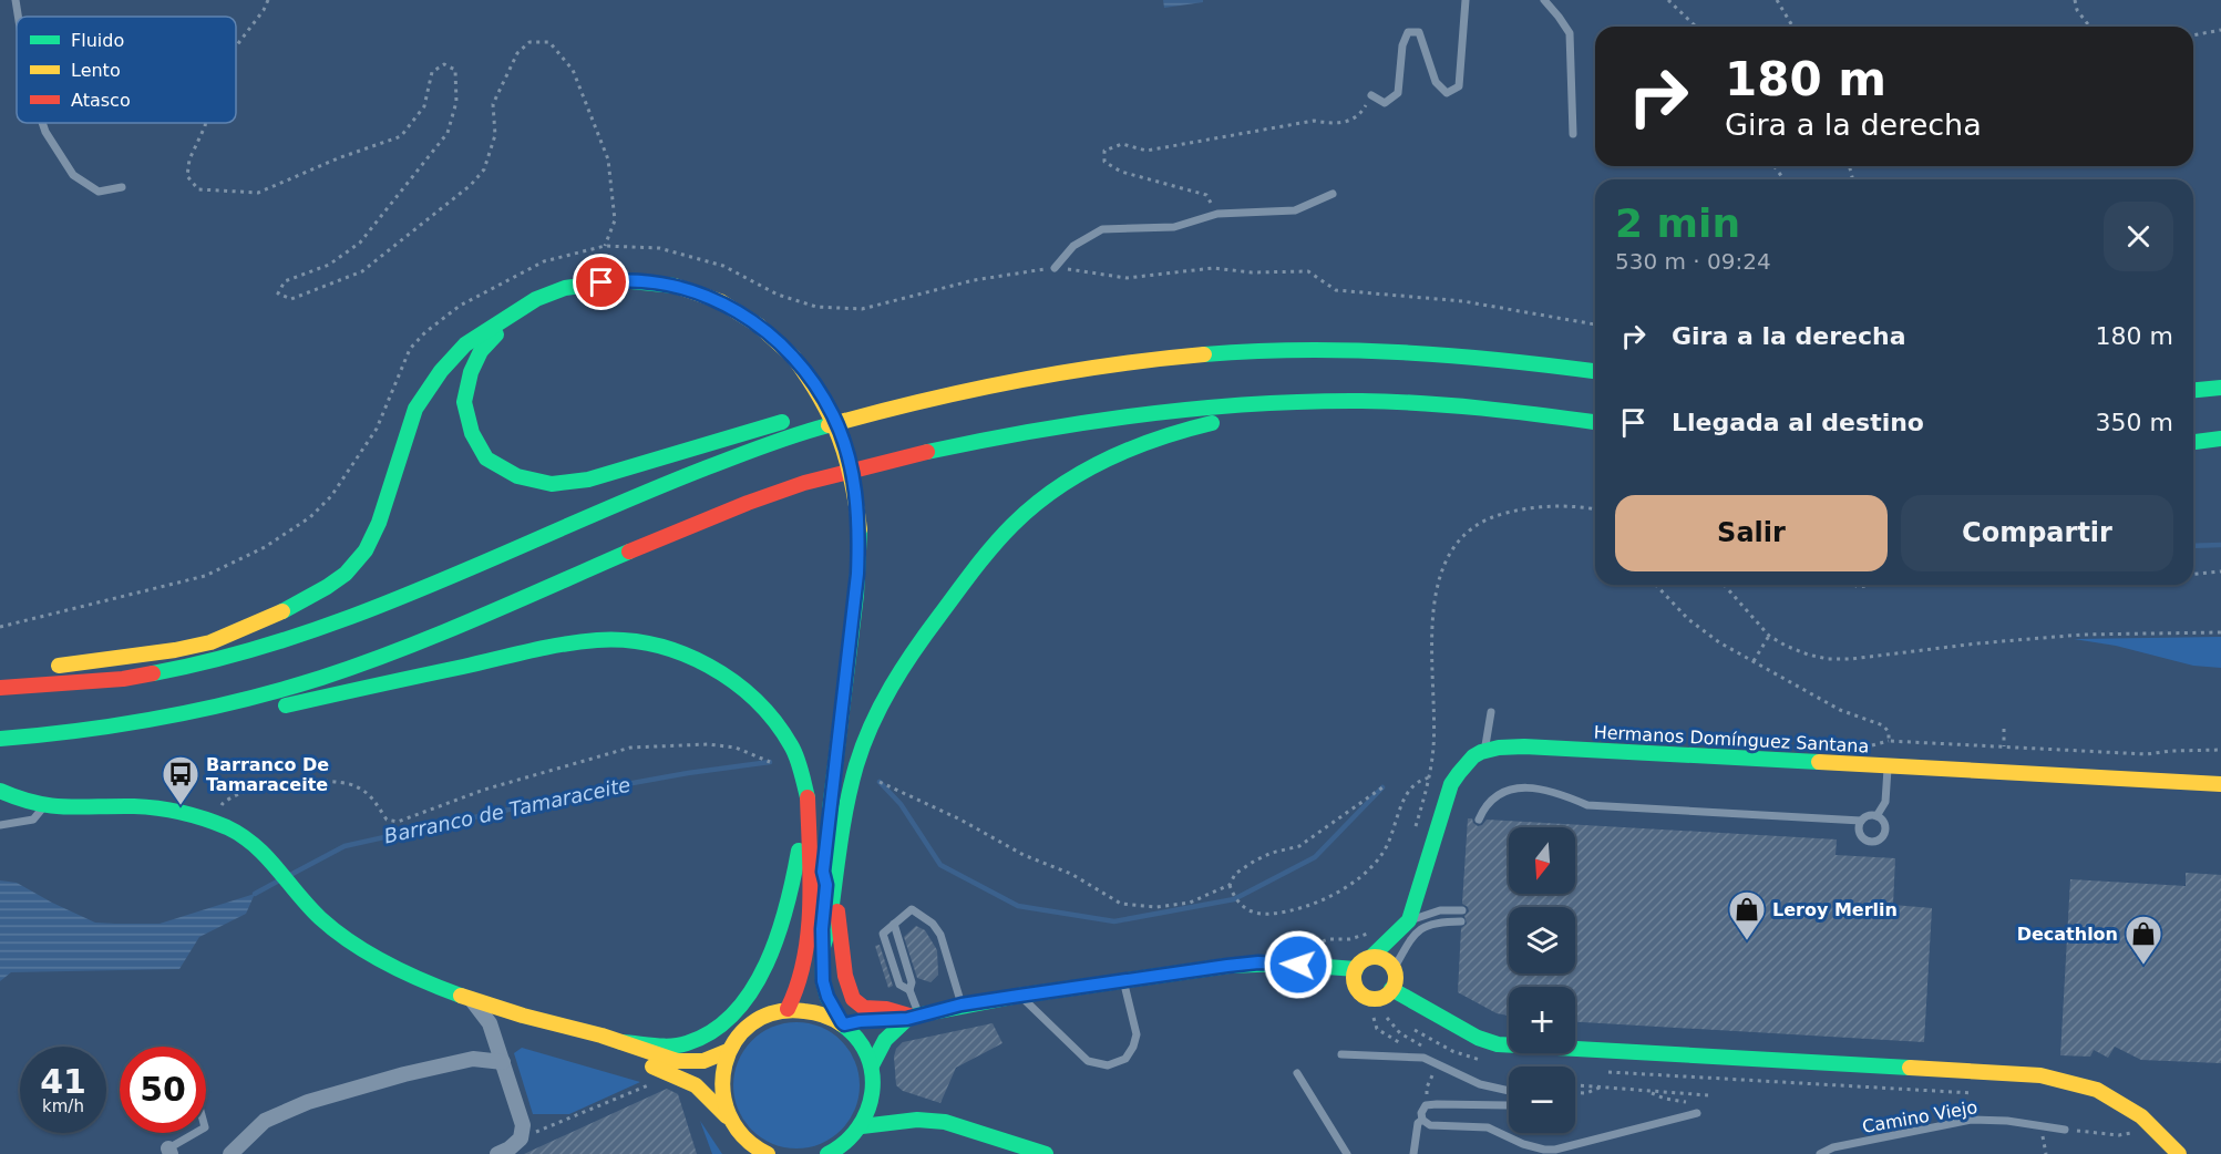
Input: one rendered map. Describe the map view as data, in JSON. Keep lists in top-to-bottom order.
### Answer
{
  "streets": {
    "main road": ["Hermanos Domínguez Santana"],
    "lane": ["Camino Viejo"]
  },
  "water": ["Barranco de Tamaraceite"],
  "places": {
    "bus stop": ["Barranco De Tamaraceite"],
    "shop": ["Leroy Merlin", "Decathlon"]
  },
  "legend": ["Fluido", "Lento", "Atasco"],
  "north": "bottom",
  "page": {
    "turn": ["180 m", "Gira a la derecha"],
    "heading": ["2 min", "530 m · 09:24"],
    "list": [
      {
        "name": "Gira a la derecha",
        "value": "180 m"
      },
      {
        "name": "Llegada al destino",
        "value": "350 m"
      }
    ],
    "buttons": ["Salir", "Compartir"],
    "map_buttons": ["+", "−"],
    "speed": "41 km/h",
    "limit": "50"
  }
}
